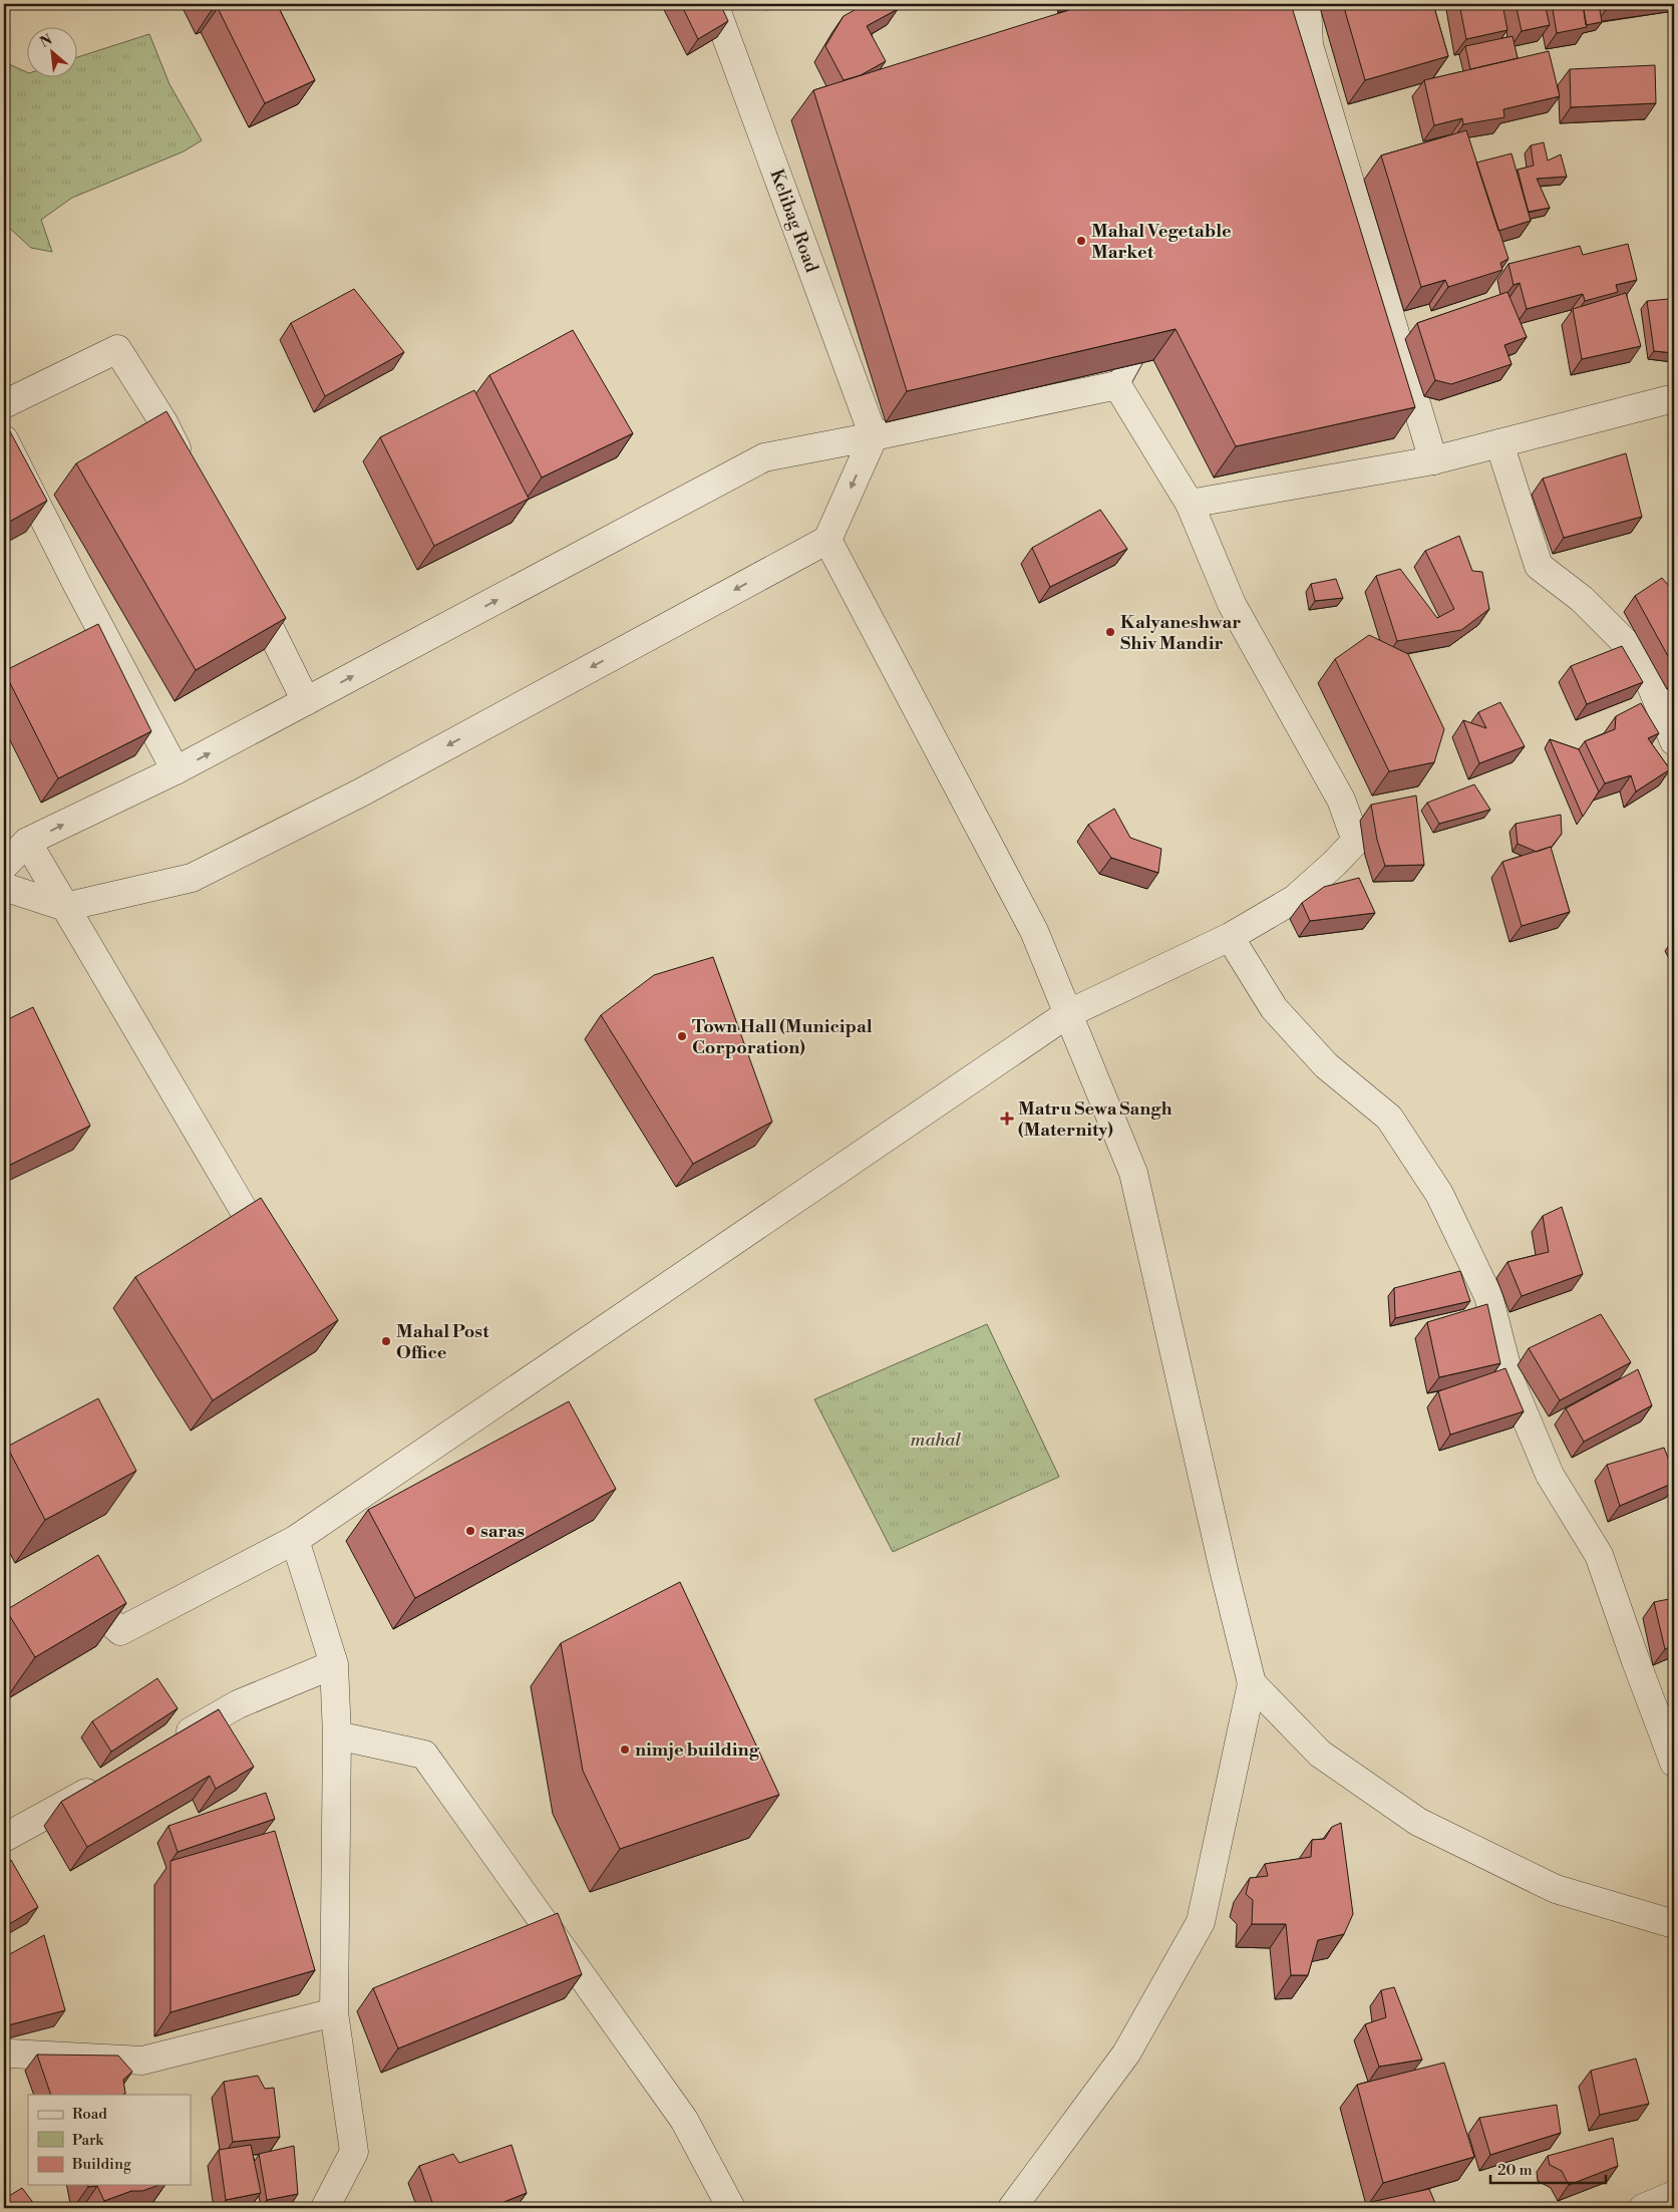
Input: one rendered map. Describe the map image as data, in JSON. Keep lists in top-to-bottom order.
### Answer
{
  "streets": {
    "street": ["Kelibag Road"]
  },
  "parks": ["mahal"],
  "places": {
    "other": [
      "Mahal Vegetable Market",
      "Kalyaneshwar Shiv Mandir",
      "Town Hall (Municipal Corporation)",
      "Mahal Post Office",
      "saras",
      "nimje building"
    ],
    "health": ["Matru Sewa Sangh (Maternity)"]
  },
  "legend": ["Road", "Park", "Building"],
  "scale_bar": "20 m",
  "north": "top left"
}
